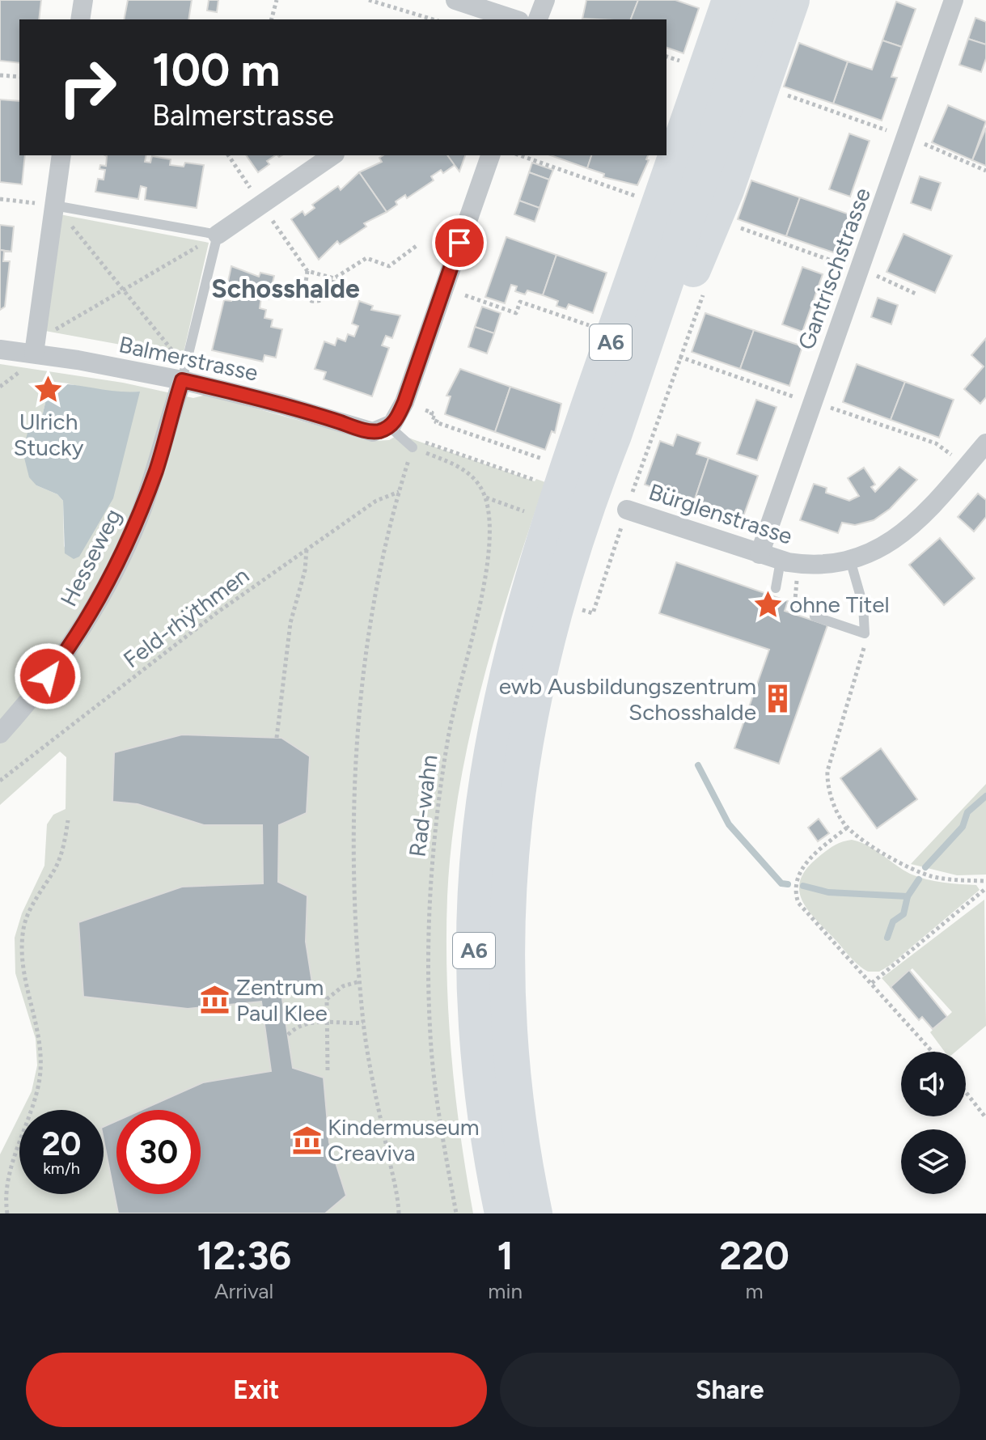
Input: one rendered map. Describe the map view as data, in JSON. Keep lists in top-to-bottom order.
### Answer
{
  "streets": {
    "highway": ["A6"],
    "street": [
      "Gantrischstrasse",
      "Balmerstrasse",
      "Bürglenstrasse",
      "Hesseweg"
    ],
    "path": ["Feld-rhÿthmen", "Rad-wahn"]
  },
  "crossings": [
    ["Gantrischstrasse", "Bürglenstrasse"],
    ["Balmerstrasse", "Hesseweg"]
  ],
  "districts": ["Schosshalde"],
  "places": {
    "place": ["Ulrich Stucky", "ohne Titel"],
    "building": ["ewb Ausbildungszentrum Schosshalde"],
    "museum": ["Zentrum Paul Klee", "Kindermuseum Creaviva"]
  },
  "page": {
    "turn": ["100 m", "Balmerstrasse"],
    "speed": "20 km/h",
    "limit": "30",
    "eta": [
      "12:36",
      "Arrival",
      "1",
      "min",
      "220",
      "m"
    ],
    "buttons": ["Exit", "Share"]
  }
}
